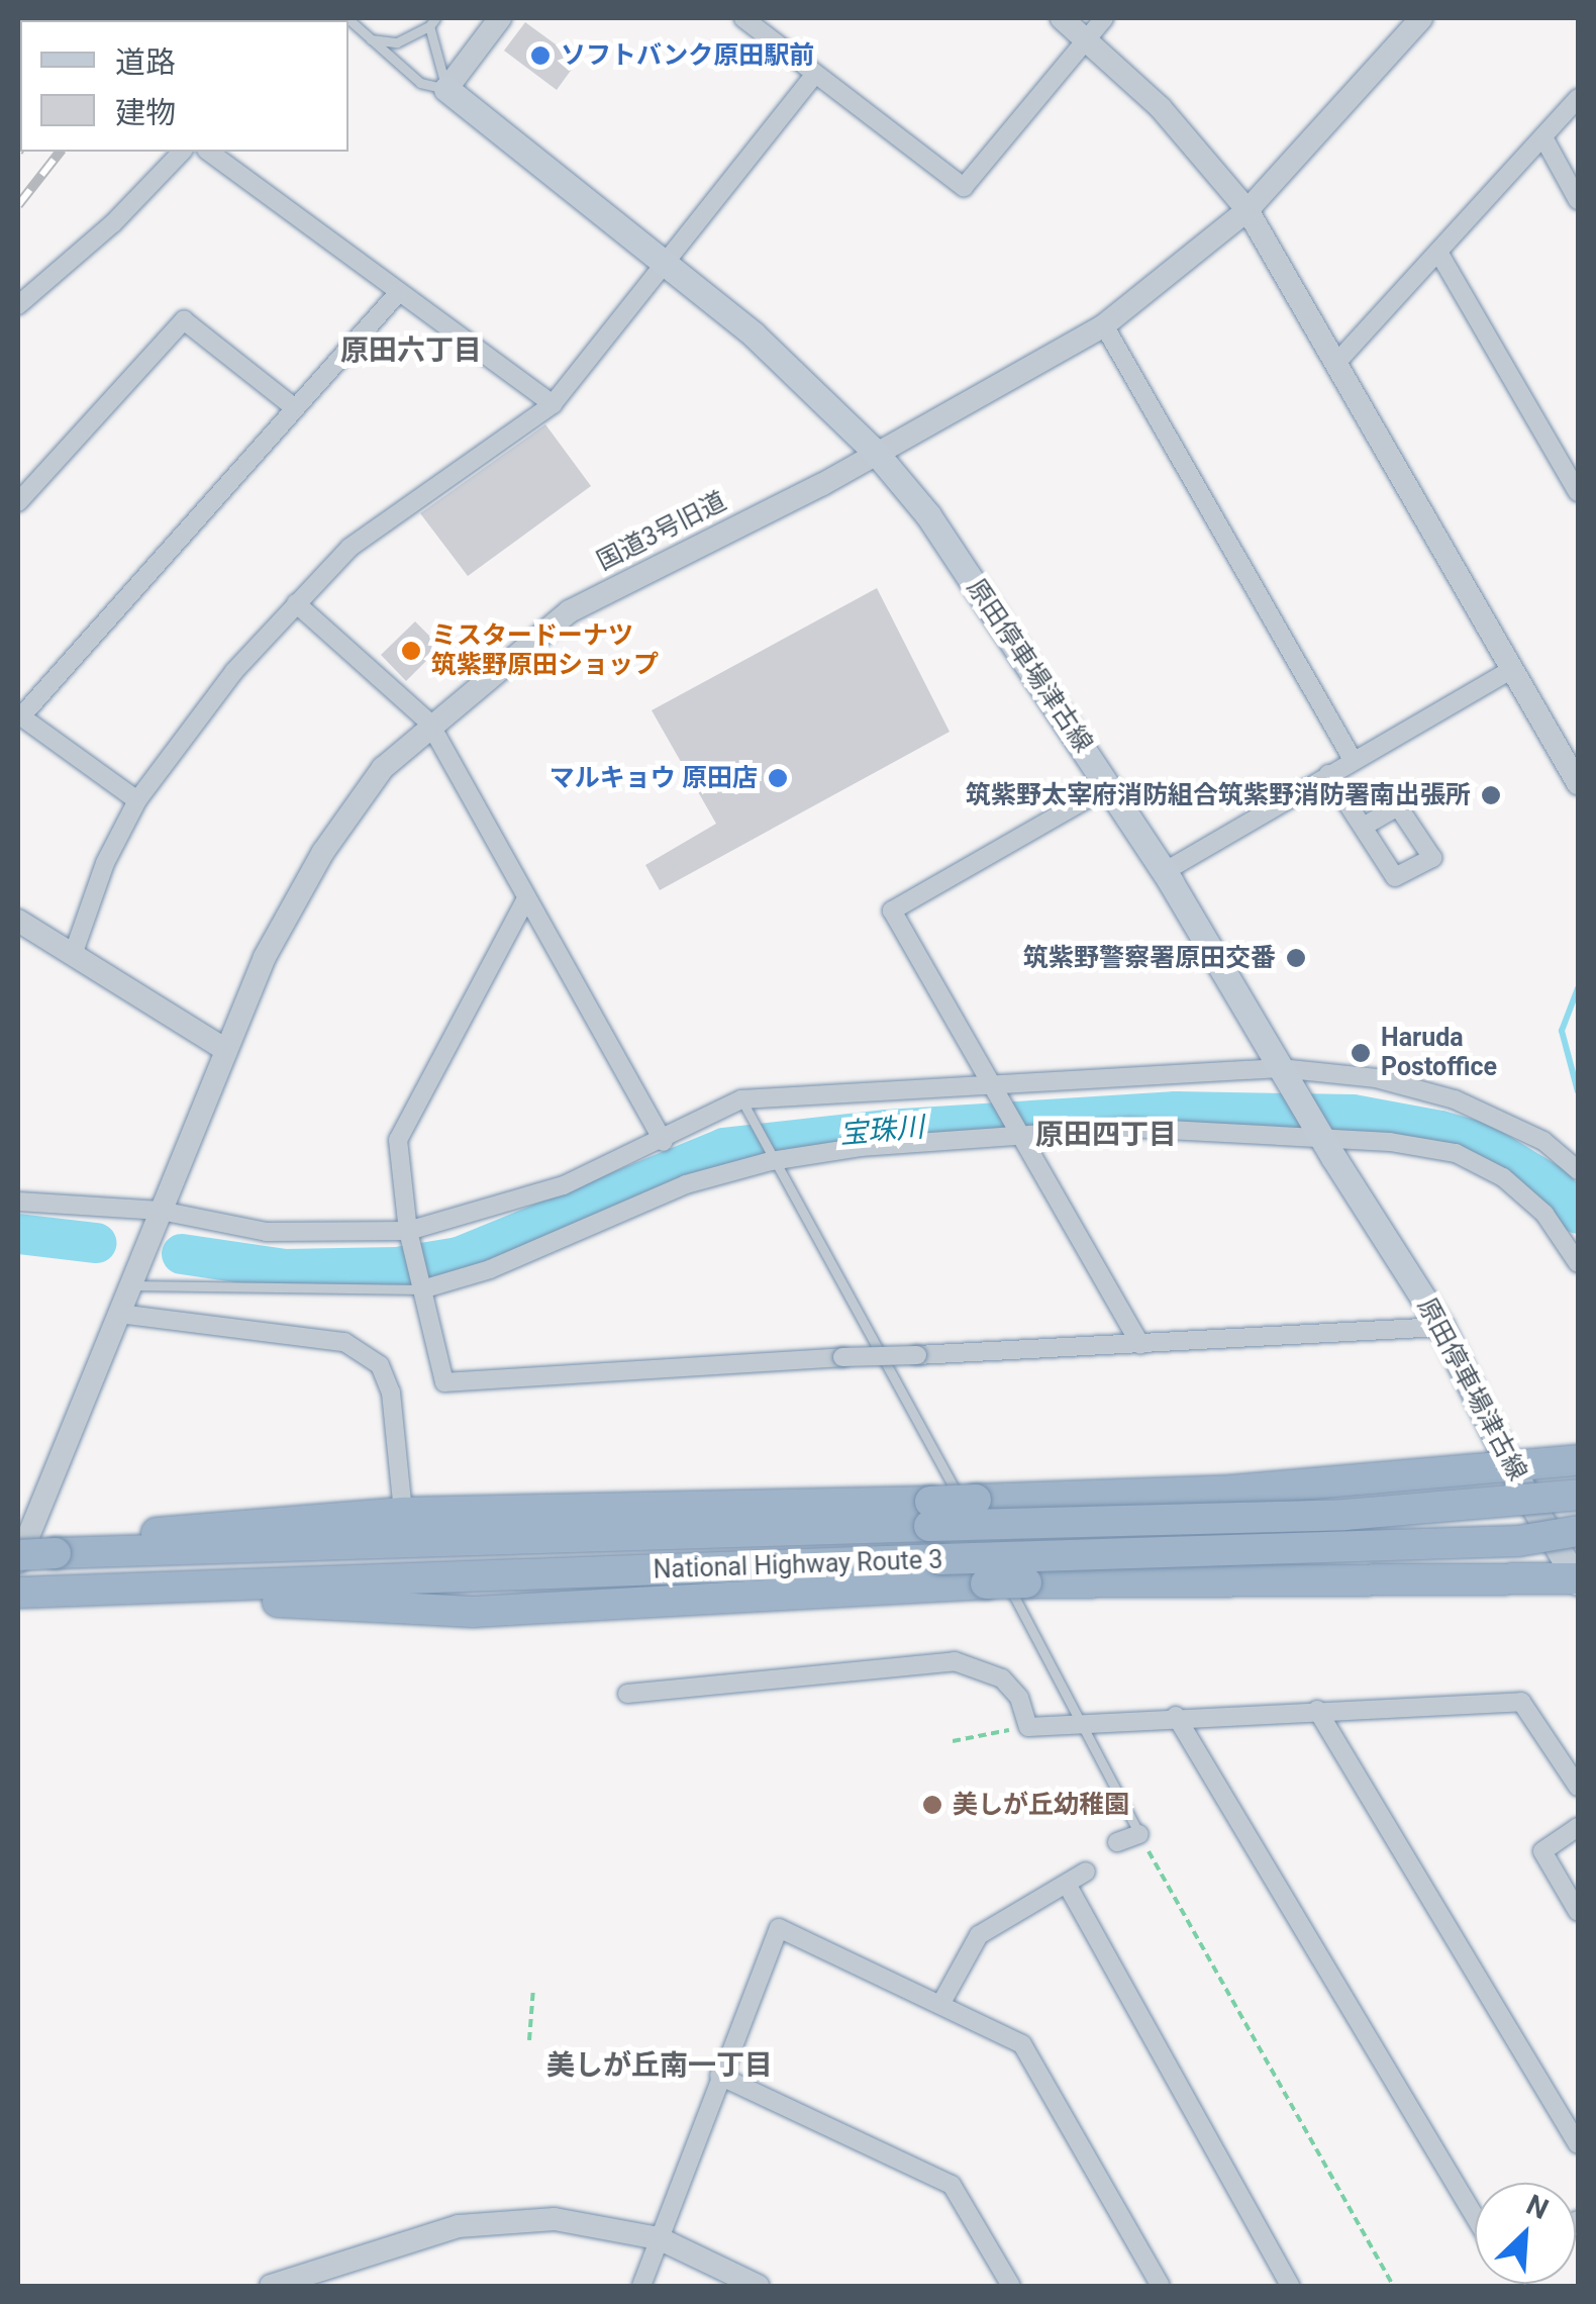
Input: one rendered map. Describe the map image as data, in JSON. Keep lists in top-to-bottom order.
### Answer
{
  "streets": {
    "highway": ["National Highway Route 3"],
    "main road": ["原田停車場津古線"],
    "street": ["国道3号旧道"]
  },
  "crossings": [
    ["国道3号旧道", "原田停車場津古線"],
    ["国道3号旧道", "National Highway Route 3"]
  ],
  "districts": ["原田六丁目", "原田四丁目", "美しが丘南一丁目"],
  "water": ["宝珠川"],
  "places": [
    "ソフトバンク原田駅前",
    "ミスタードーナツ 筑紫野原田ショップ",
    "マルキョウ 原田店",
    "筑紫野太宰府消防組合筑紫野消防署南出張所",
    "筑紫野警察署原田交番",
    "Haruda Postoffice",
    "美しが丘幼稚園"
  ],
  "legend": ["道路", "建物"],
  "north": "top right"
}
